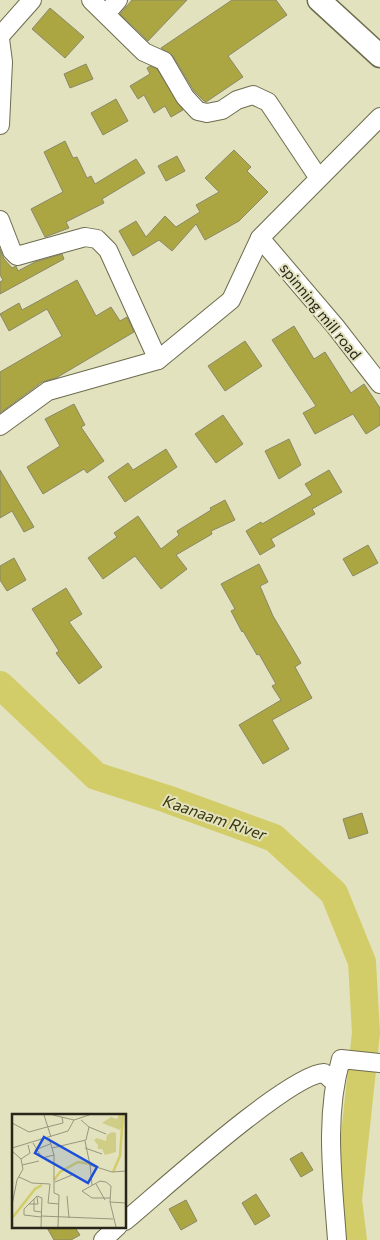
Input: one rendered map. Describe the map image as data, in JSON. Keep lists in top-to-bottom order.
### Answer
{
  "streets": {
    "street": ["spinning mill road"]
  },
  "water": ["Kaanaam River"]
}
